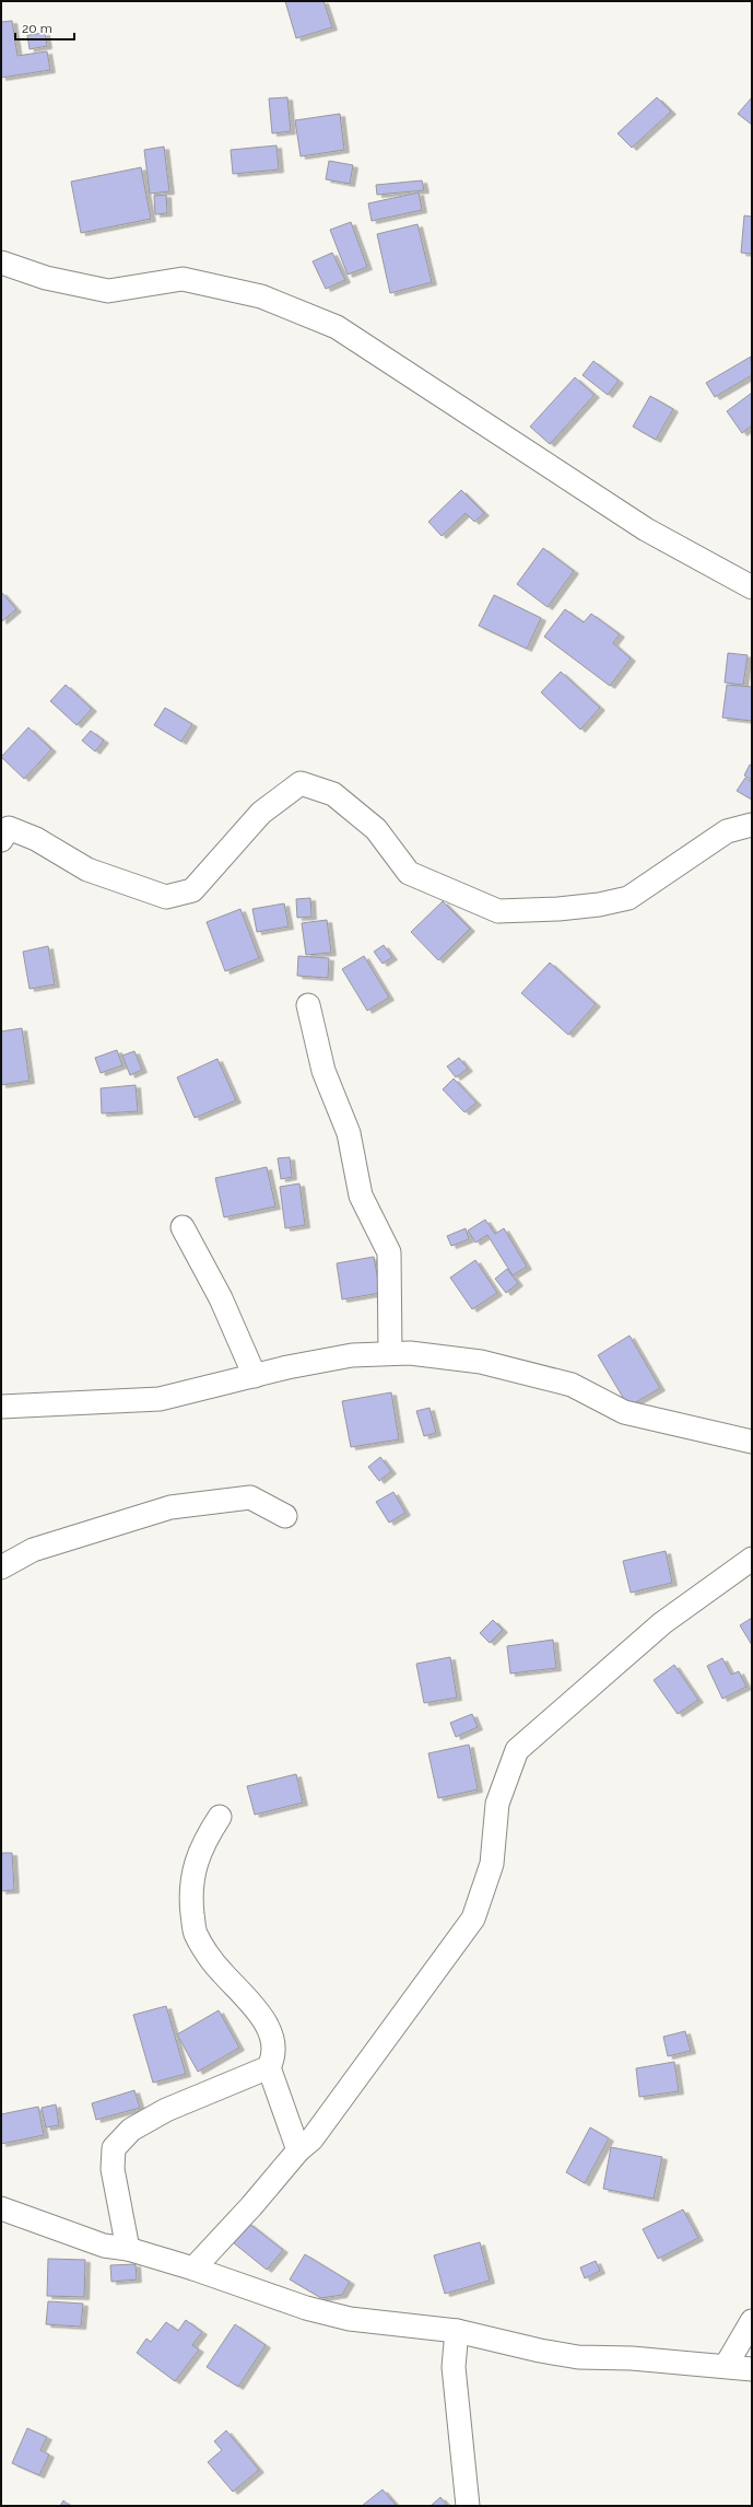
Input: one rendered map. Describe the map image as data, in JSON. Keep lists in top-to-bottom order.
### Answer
{
  "scale_bar": "20 m"
}
